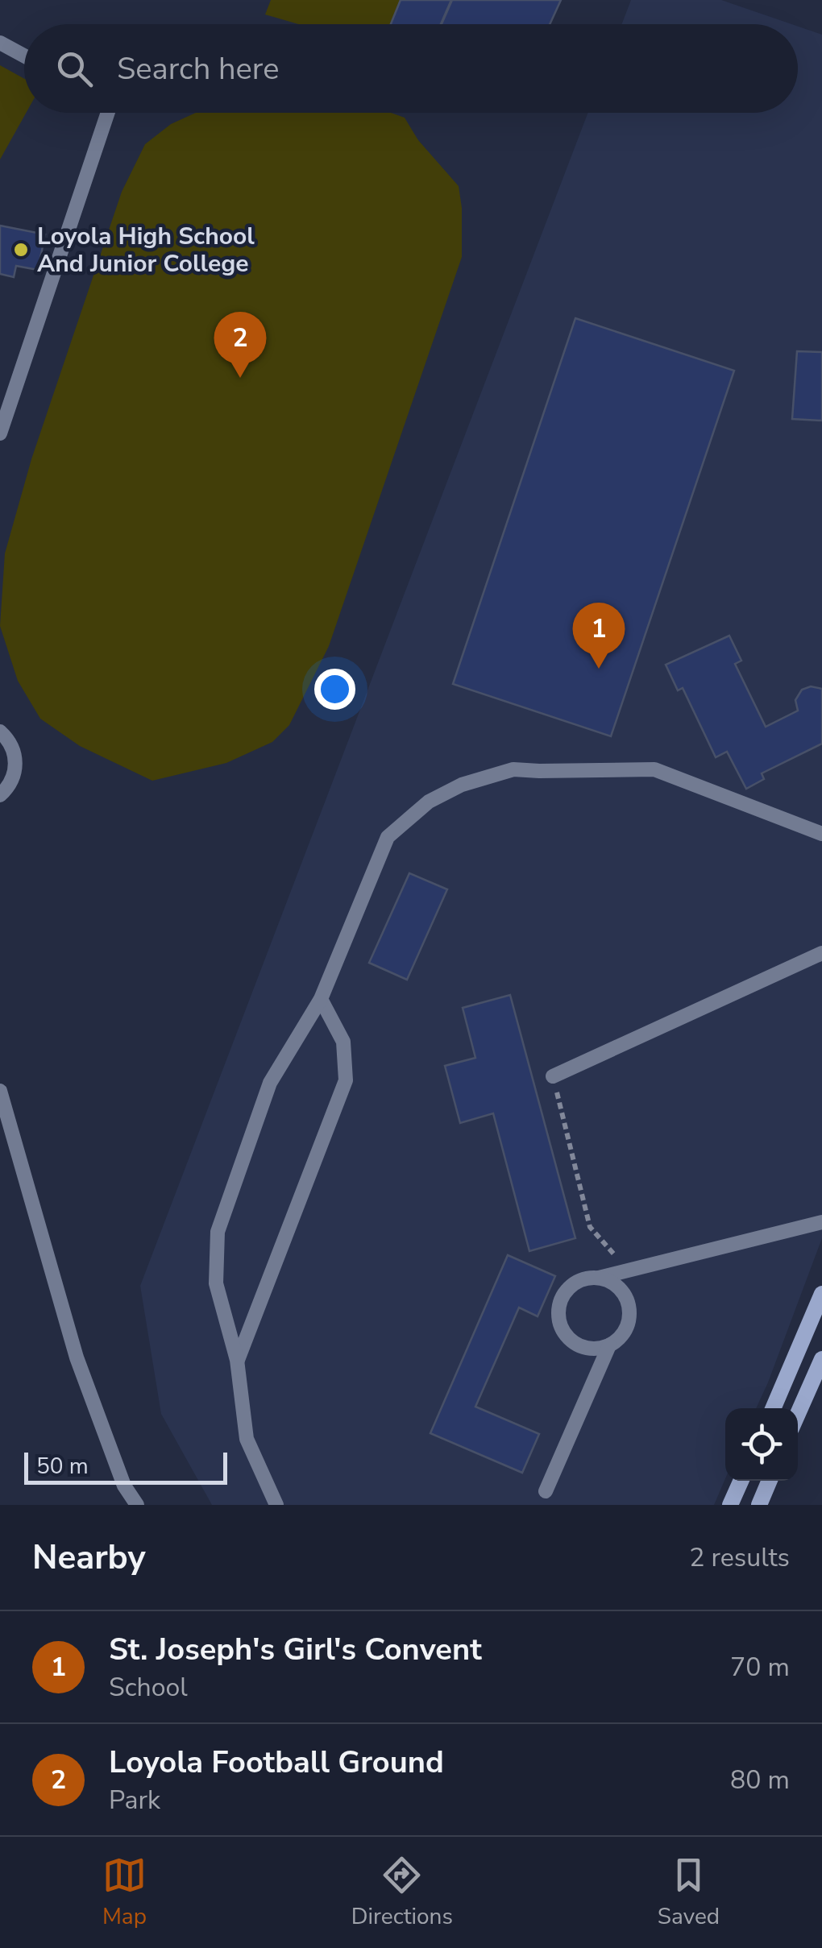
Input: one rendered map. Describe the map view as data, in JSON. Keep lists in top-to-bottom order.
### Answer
{
  "places": ["Loyola High School And Junior College"],
  "scale_bar": "50 m",
  "page": {
    "search": "Search here",
    "pins": ["2", "1"],
    "scale": "50 m",
    "heading": ["Nearby", "2 results"],
    "list": [
      {
        "mark": "1",
        "name": "St. Joseph's Girl's Convent",
        "note": "School",
        "value": "70 m"
      },
      {
        "mark": "2",
        "name": "Loyola Football Ground",
        "note": "Park",
        "value": "80 m"
      }
    ],
    "nav": ["Map", "Directions", "Saved"]
  }
}
